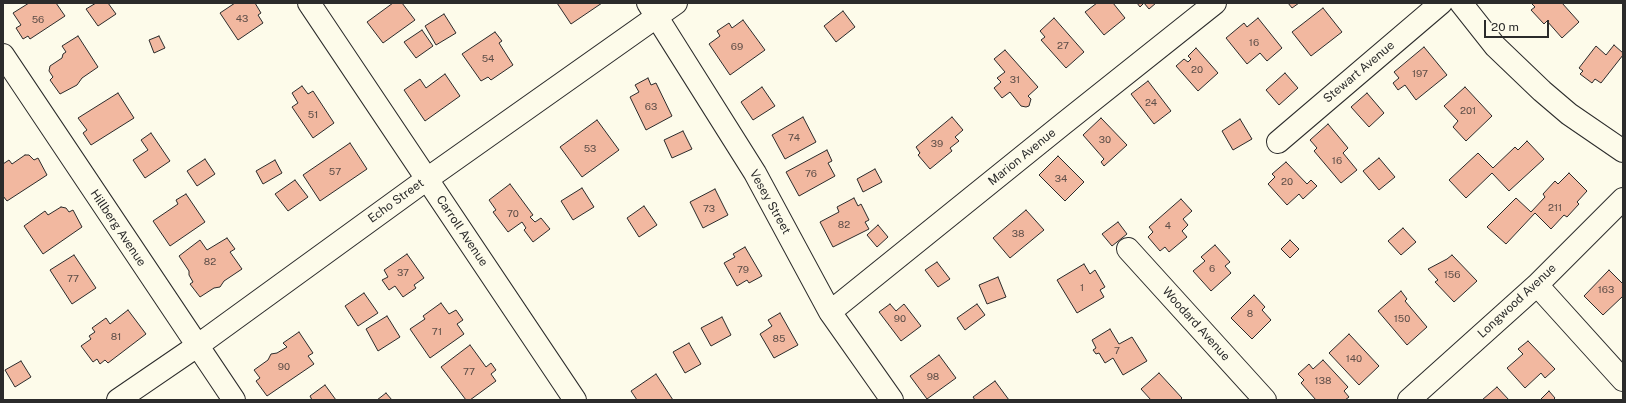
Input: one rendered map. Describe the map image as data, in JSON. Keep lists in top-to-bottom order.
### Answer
{
  "streets": {
    "street": [
      "Stewart Avenue",
      "Marion Avenue",
      "Echo Street",
      "Vesey Street",
      "Hillberg Avenue",
      "Carroll Avenue",
      "Longwood Avenue",
      "Woodard Avenue"
    ]
  },
  "crossings": [
    ["Marion Avenue", "Vesey Street"],
    ["Echo Street", "Vesey Street"],
    ["Echo Street", "Hillberg Avenue"],
    ["Echo Street", "Carroll Avenue"]
  ],
  "house_numbers": [
    "43",
    "56",
    "16",
    "27",
    "69",
    "54",
    "20",
    "197",
    "31",
    "24",
    "63",
    "201",
    "51",
    "74",
    "30",
    "39",
    "53",
    "16",
    "57",
    "76",
    "34",
    "20",
    "211",
    "73",
    "70",
    "82",
    "4",
    "38",
    "82",
    "6",
    "79",
    "37",
    "156",
    "77",
    "1",
    "163",
    "8",
    "90",
    "150",
    "71",
    "81",
    "85",
    "7",
    "140",
    "90",
    "77",
    "98",
    "138"
  ],
  "scale_bar": "20 m"
}
